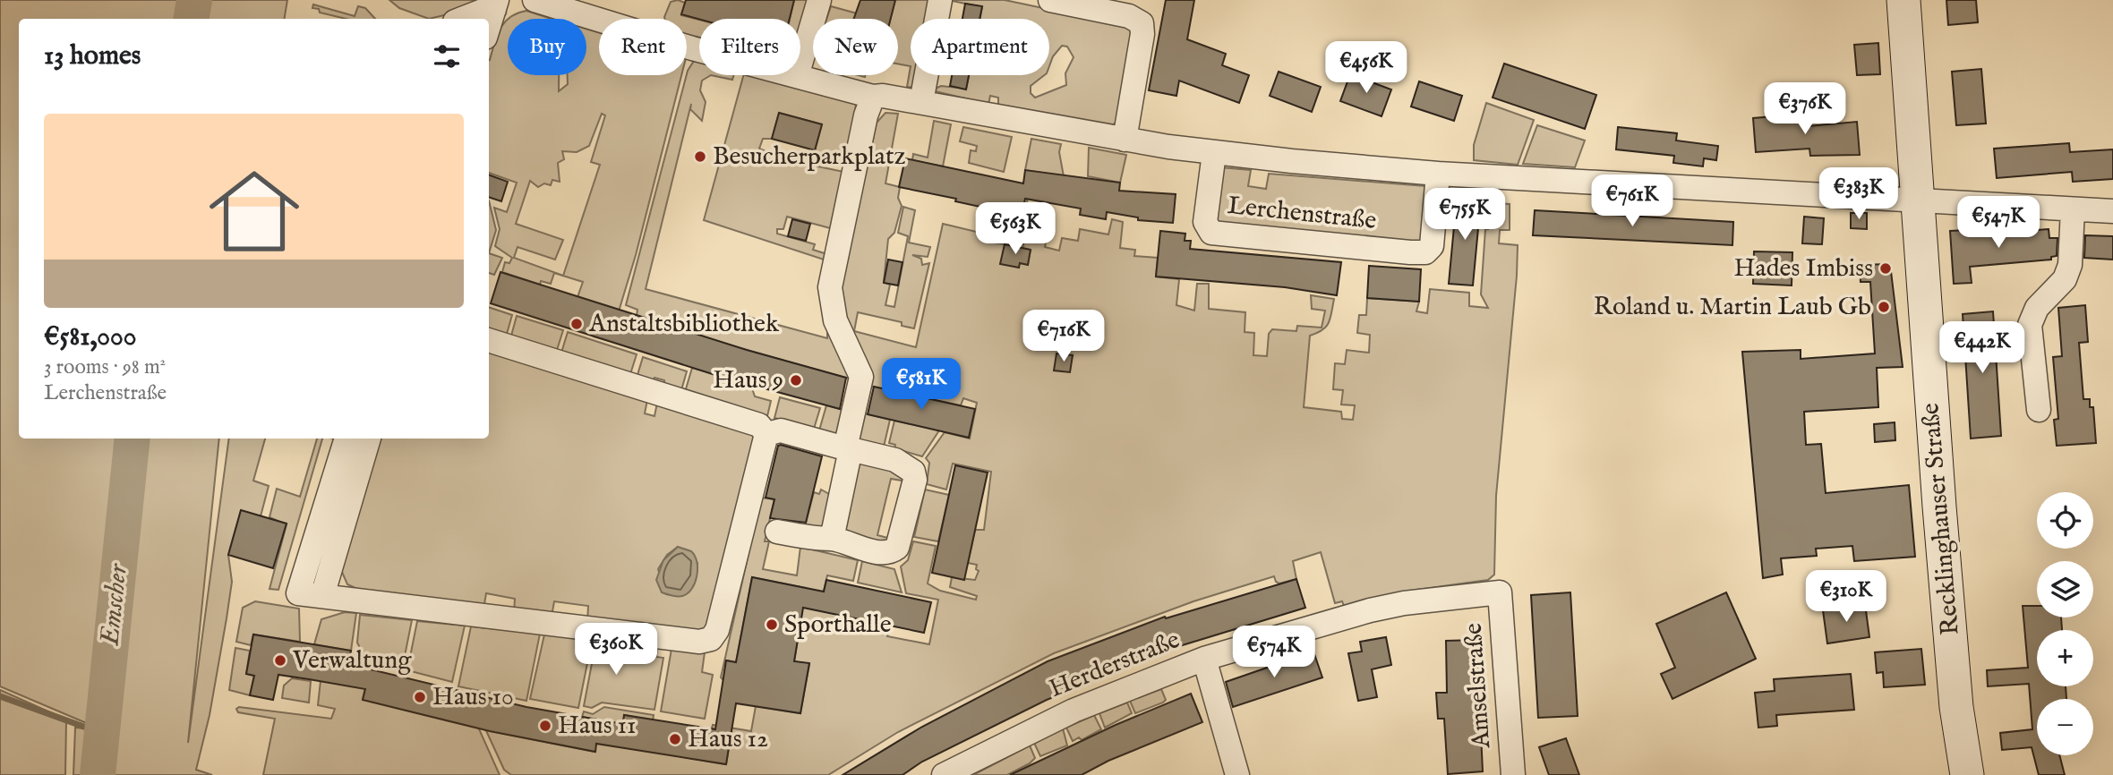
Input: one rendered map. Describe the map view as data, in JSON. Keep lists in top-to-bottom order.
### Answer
{
  "streets": {
    "main road": ["Recklinghauser Straße"],
    "street": ["Lerchenstraße", "Herderstraße", "Amselstraße"]
  },
  "crossings": [
    ["Lerchenstraße", "Recklinghauser Straße"],
    ["Herderstraße", "Amselstraße"]
  ],
  "water": ["Emscher"],
  "places": [
    "Besucherparkplatz",
    "Hades Imbiss",
    "Roland u. Martin Laub Gb",
    "Anstaltsbibliothek",
    "Haus 9",
    "Sporthalle",
    "Verwaltung",
    "Haus 10",
    "Haus 11",
    "Haus 12"
  ],
  "page": {
    "chip": [
      "Buy",
      "Rent",
      "Filters",
      "New",
      "Apartment"
    ],
    "heading": "13 homes",
    "price": [
      "€456K",
      "€376K",
      "€383K",
      "€761K",
      "€755K",
      "€547K",
      "€563K",
      "€716K",
      "€442K",
      "€581K",
      "€310K",
      "€360K",
      "€574K"
    ],
    "list": [
      {
        "name": "€581,000",
        "note": "3 rooms · 98 m² · Lerchenstraße"
      }
    ],
    "map_buttons": ["+", "−"]
  }
}
